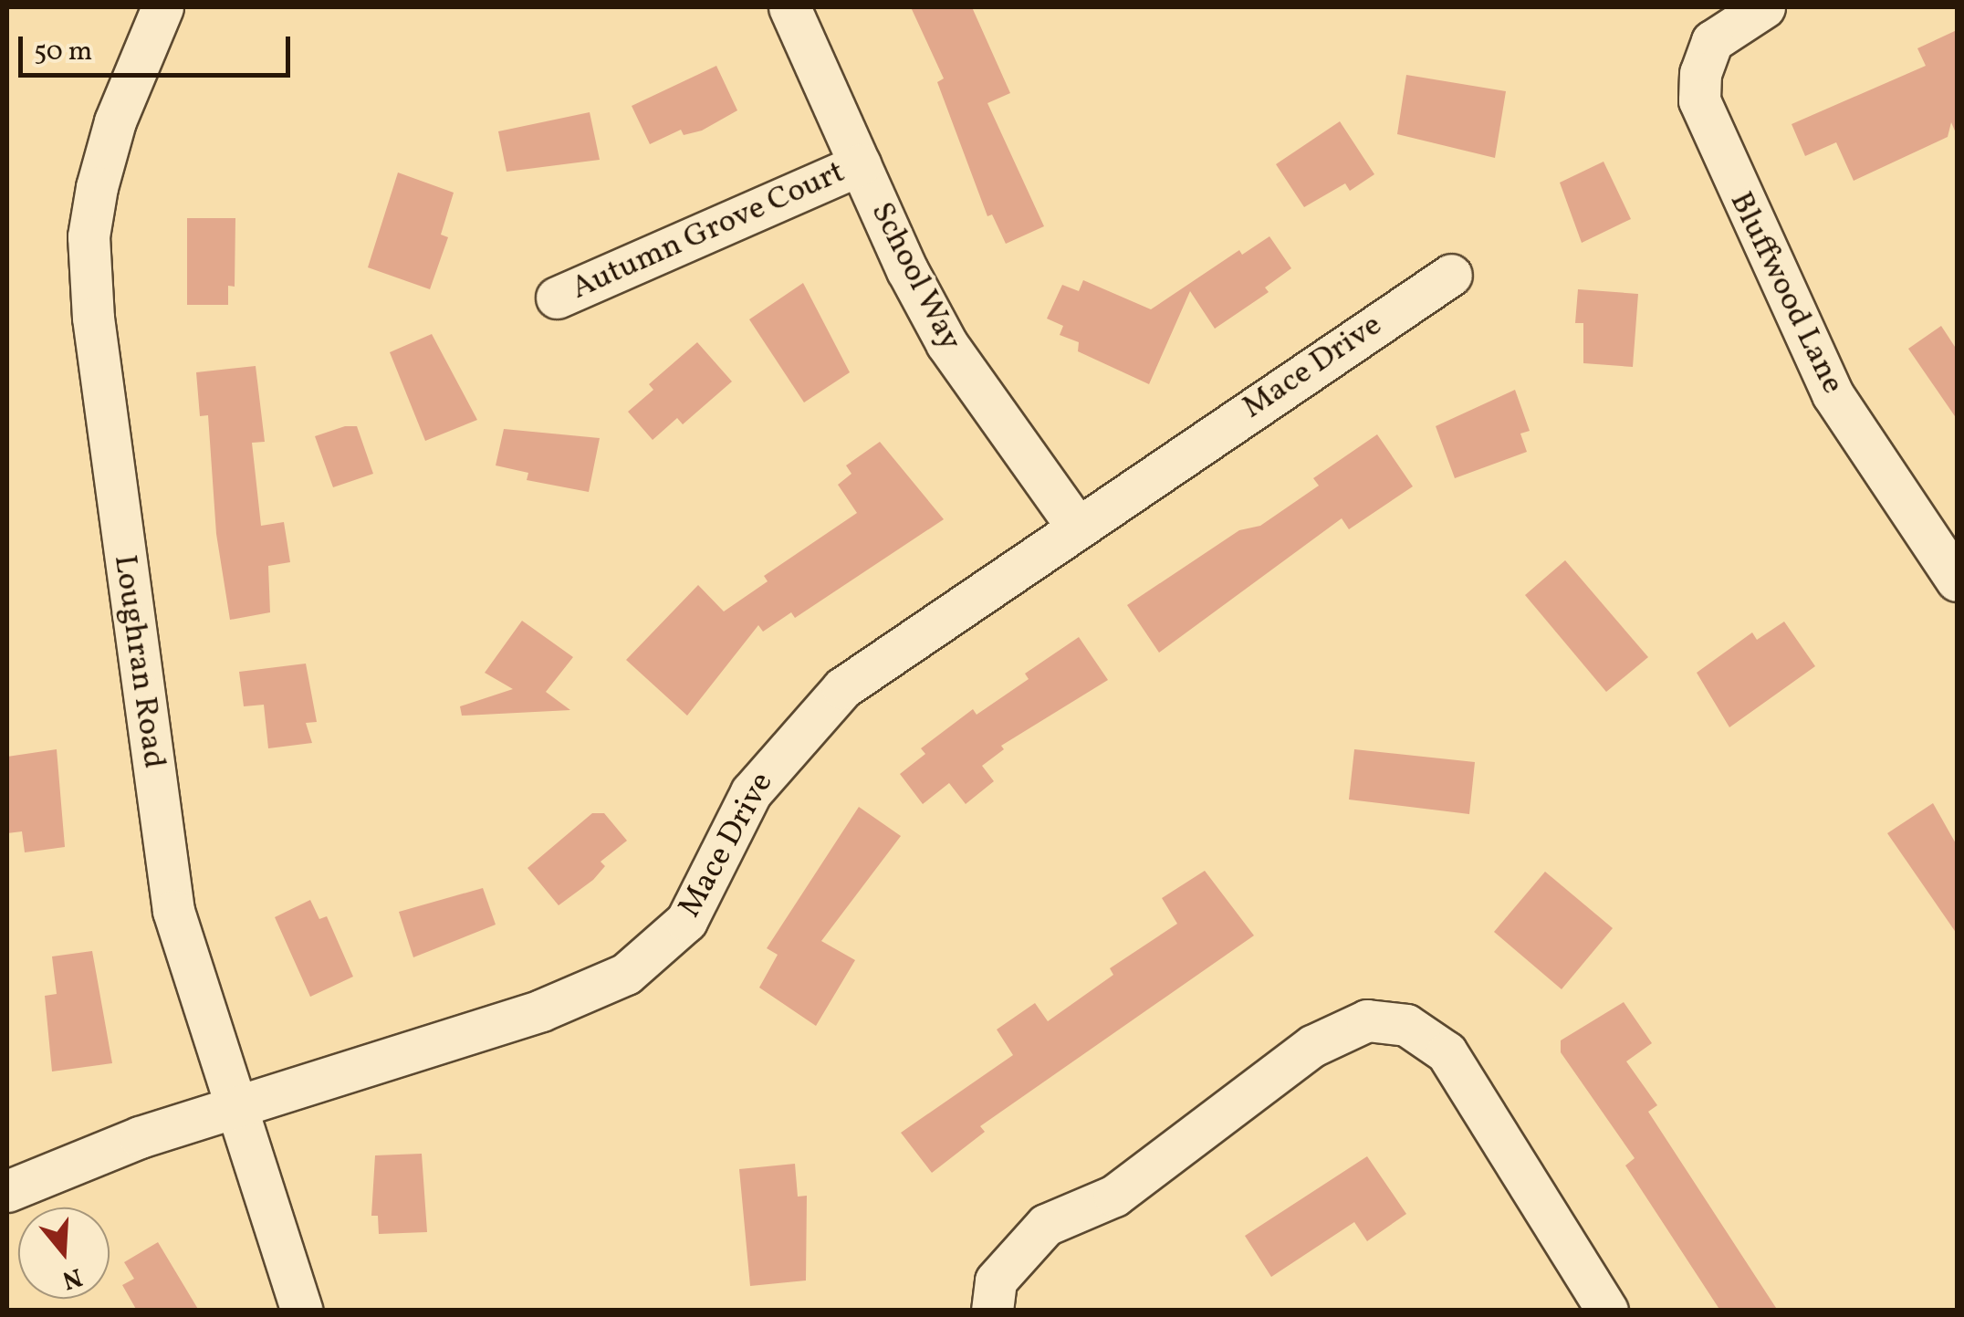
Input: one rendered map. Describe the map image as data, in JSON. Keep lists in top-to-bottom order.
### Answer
{
  "streets": {
    "street": [
      "Autumn Grove Court",
      "School Way",
      "Bluffwood Lane",
      "Mace Drive",
      "Loughran Road"
    ]
  },
  "crossings": [
    ["Autumn Grove Court", "School Way"],
    ["School Way", "Mace Drive"],
    ["Mace Drive", "Loughran Road"]
  ],
  "scale_bar": "50 m",
  "north": "bottom"
}
